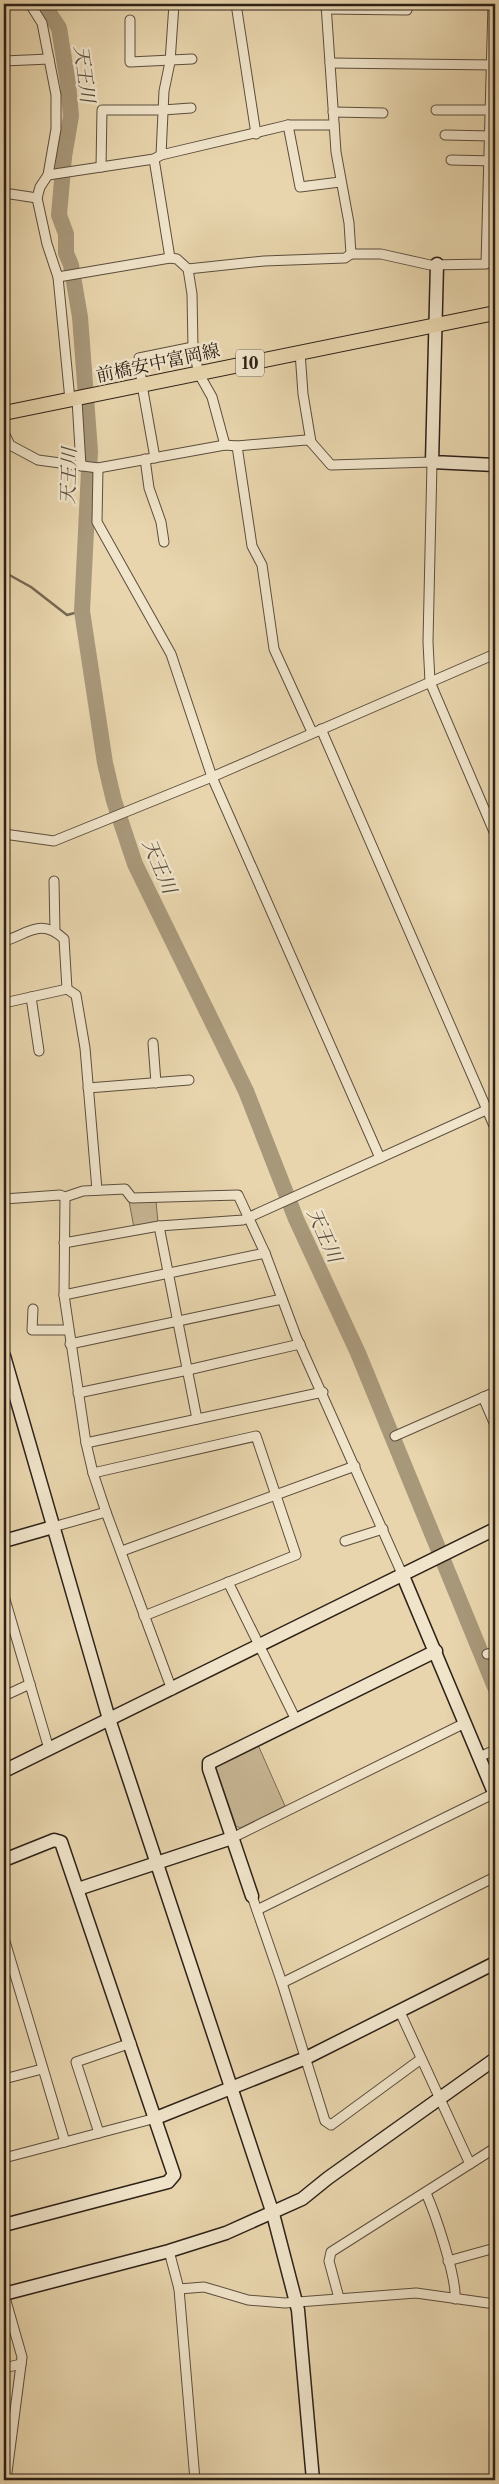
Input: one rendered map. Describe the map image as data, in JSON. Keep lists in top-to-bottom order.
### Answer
{
  "streets": {
    "main road": ["前橋安中富岡線", "10"]
  },
  "water": ["天王川"]
}
